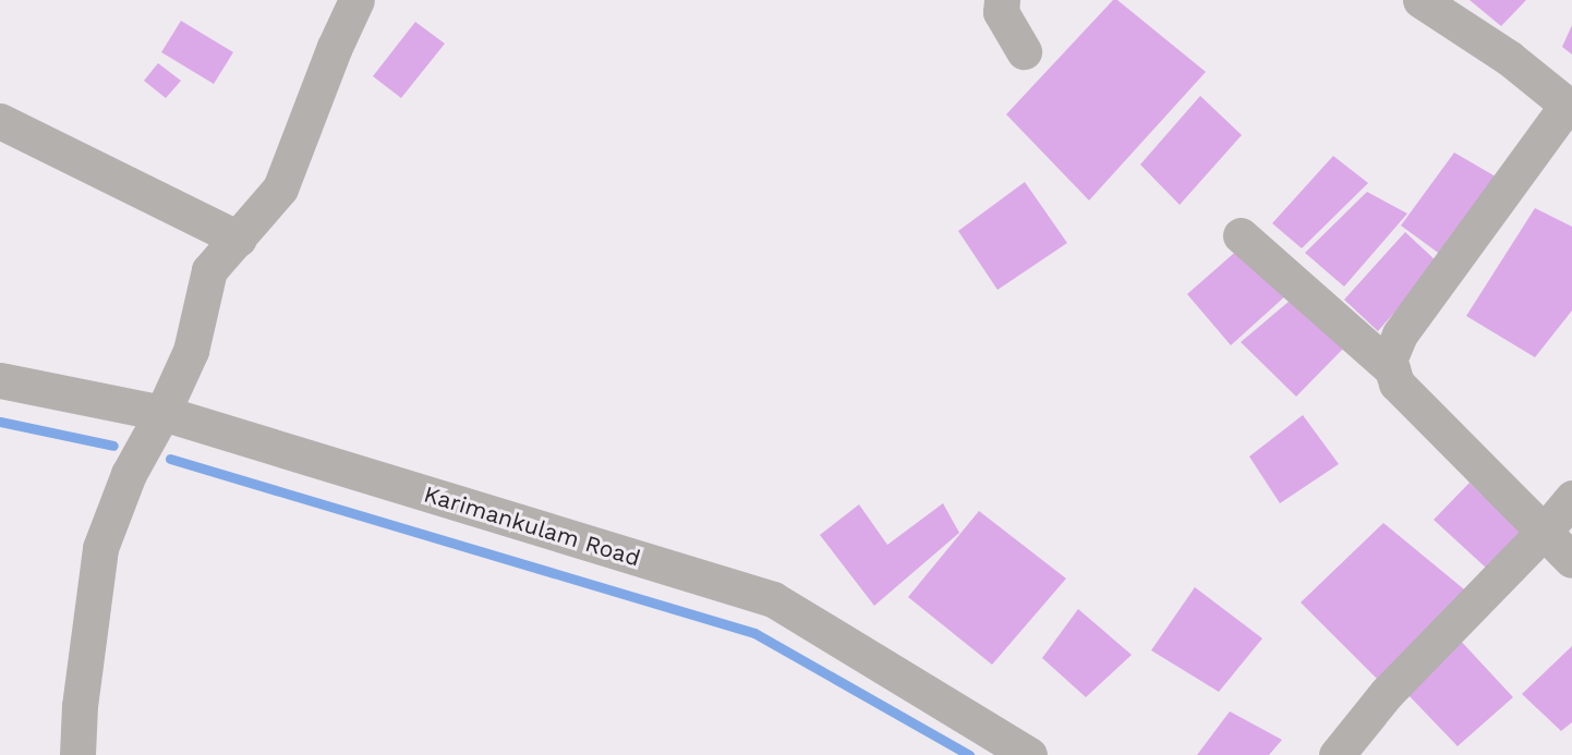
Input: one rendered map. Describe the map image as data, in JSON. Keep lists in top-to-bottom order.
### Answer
{
  "streets": {
    "street": ["Karimankulam Road"]
  }
}
